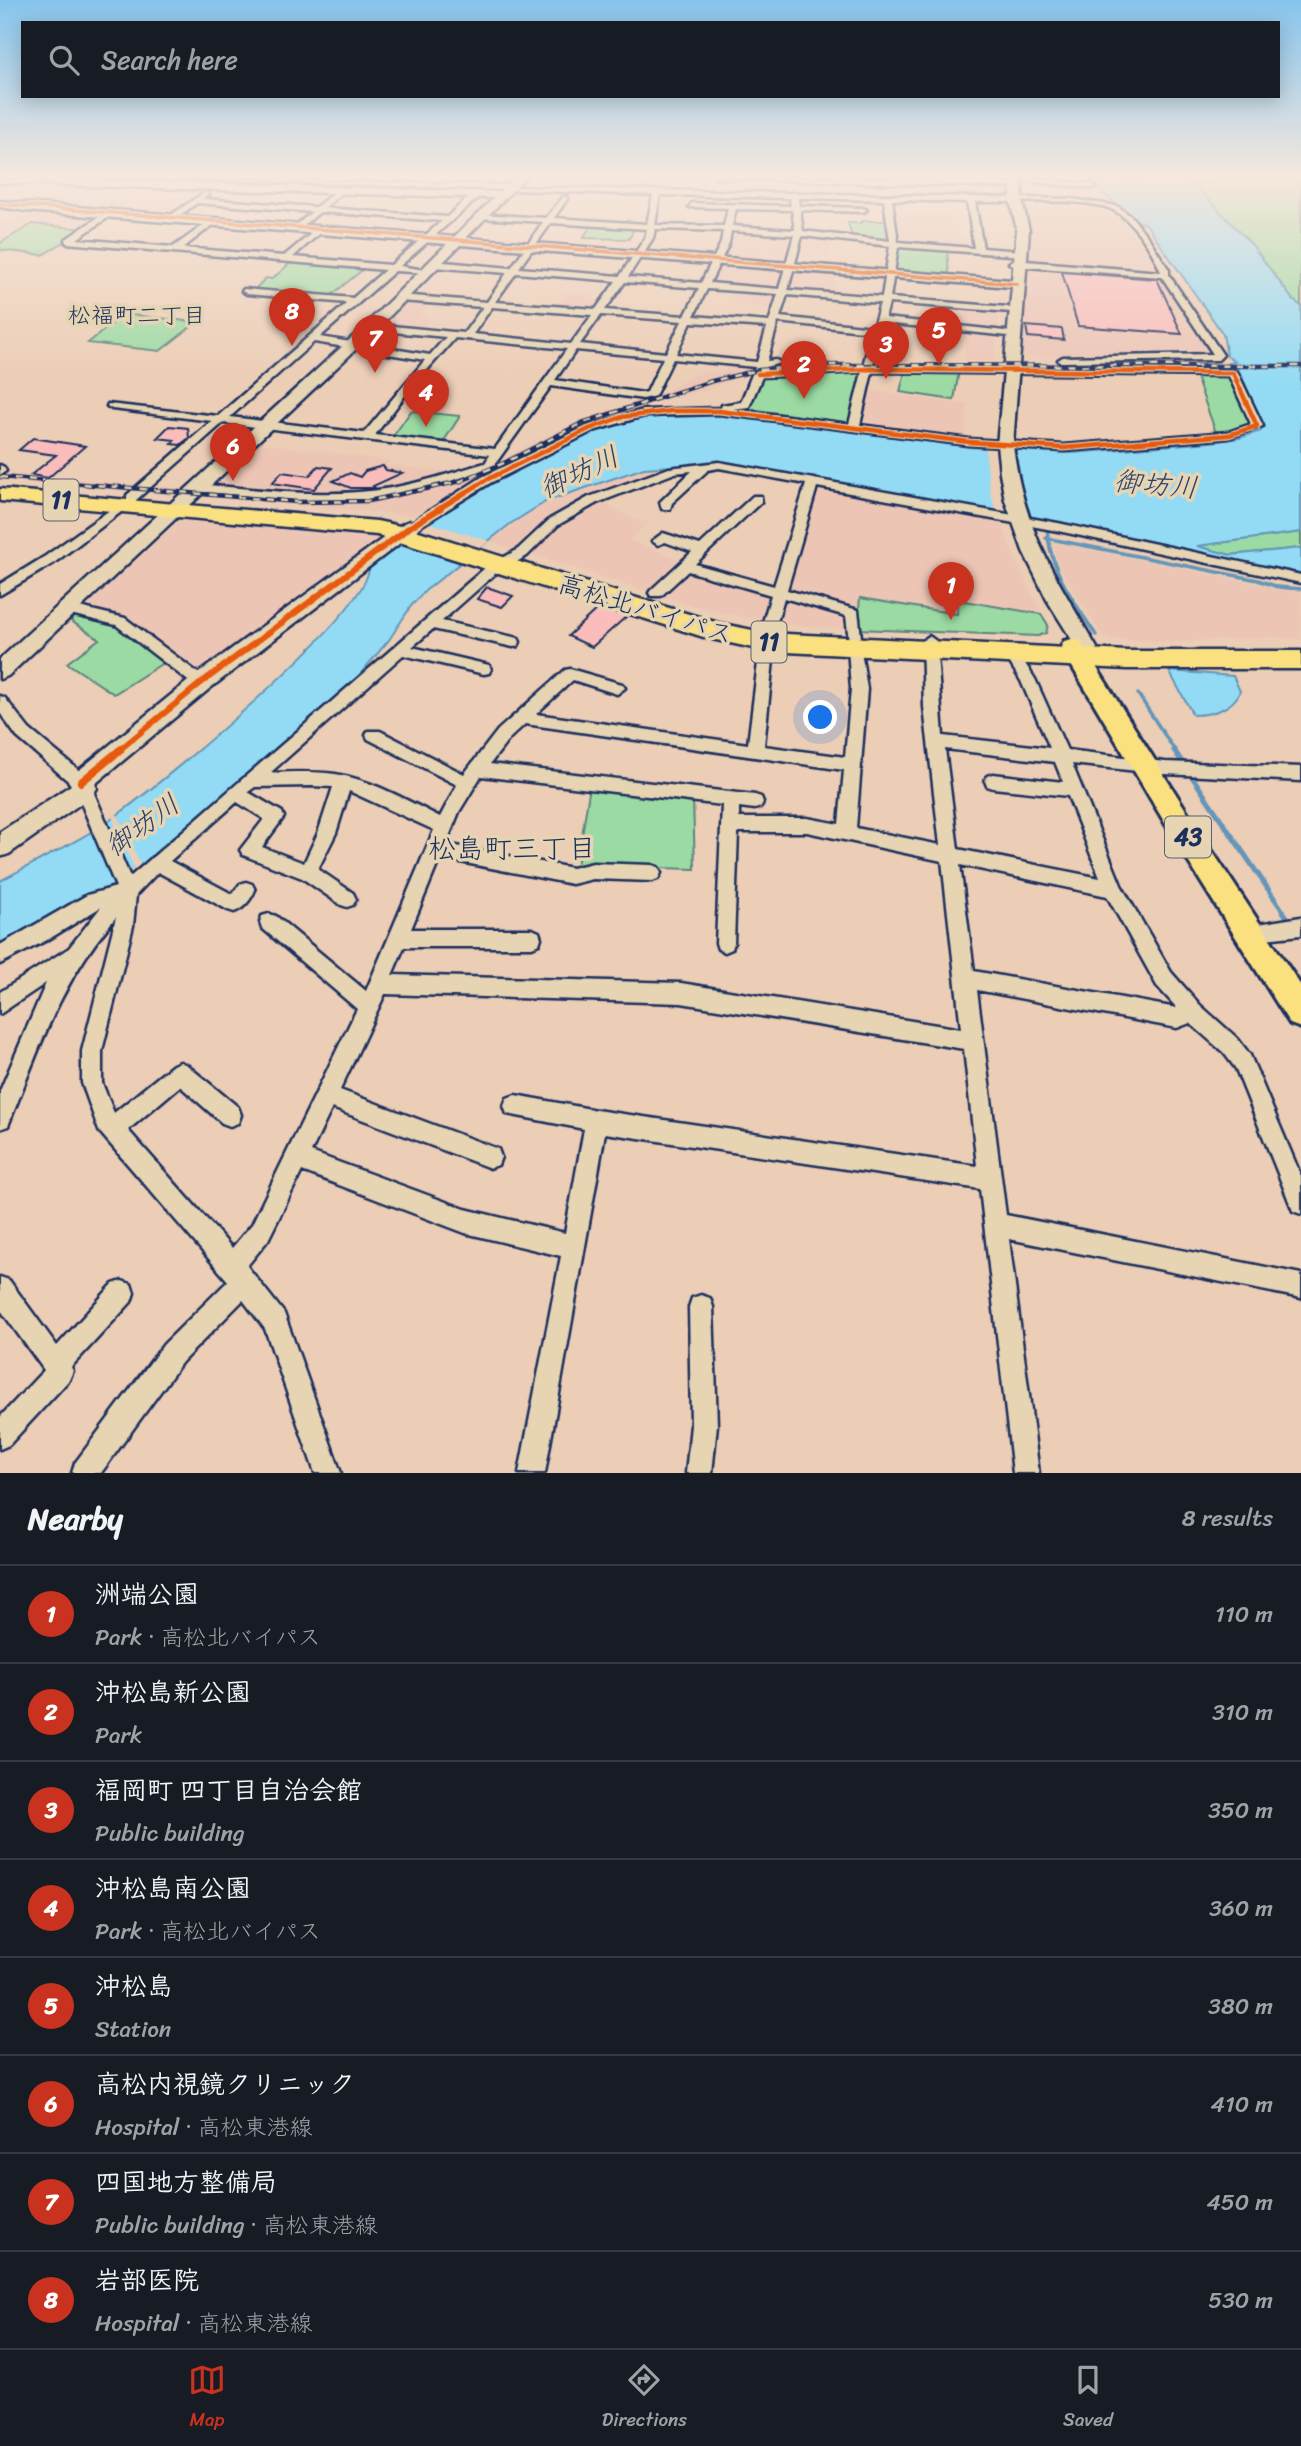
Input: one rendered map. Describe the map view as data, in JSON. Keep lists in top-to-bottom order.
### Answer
{
  "streets": {
    "highway": ["11", "高松北バイパス"],
    "main road": ["43"]
  },
  "crossings": [
    ["高松北バイパス", "43"]
  ],
  "districts": ["松福町二丁目", "松島町三丁目"],
  "water": ["御坊川"],
  "page": {
    "search": "Search here",
    "pins": [
      "8",
      "5",
      "7",
      "3",
      "2",
      "4",
      "6",
      "1"
    ],
    "heading": ["Nearby", "8 results"],
    "list": [
      {
        "mark": "1",
        "name": "洲端公園",
        "note": "Park · 高松北バイパス",
        "value": "110 m"
      },
      {
        "mark": "2",
        "name": "沖松島新公園",
        "note": "Park",
        "value": "310 m"
      },
      {
        "mark": "3",
        "name": "福岡町 四丁目自治会館",
        "note": "Public building",
        "value": "350 m"
      },
      {
        "mark": "4",
        "name": "沖松島南公園",
        "note": "Park · 高松北バイパス",
        "value": "360 m"
      },
      {
        "mark": "5",
        "name": "沖松島",
        "note": "Station",
        "value": "380 m"
      },
      {
        "mark": "6",
        "name": "高松内視鏡クリニック",
        "note": "Hospital · 高松東港線",
        "value": "410 m"
      },
      {
        "mark": "7",
        "name": "四国地方整備局",
        "note": "Public building · 高松東港線",
        "value": "450 m"
      },
      {
        "mark": "8",
        "name": "岩部医院",
        "note": "Hospital · 高松東港線",
        "value": "530 m"
      }
    ],
    "nav": ["Map", "Directions", "Saved"]
  }
}
